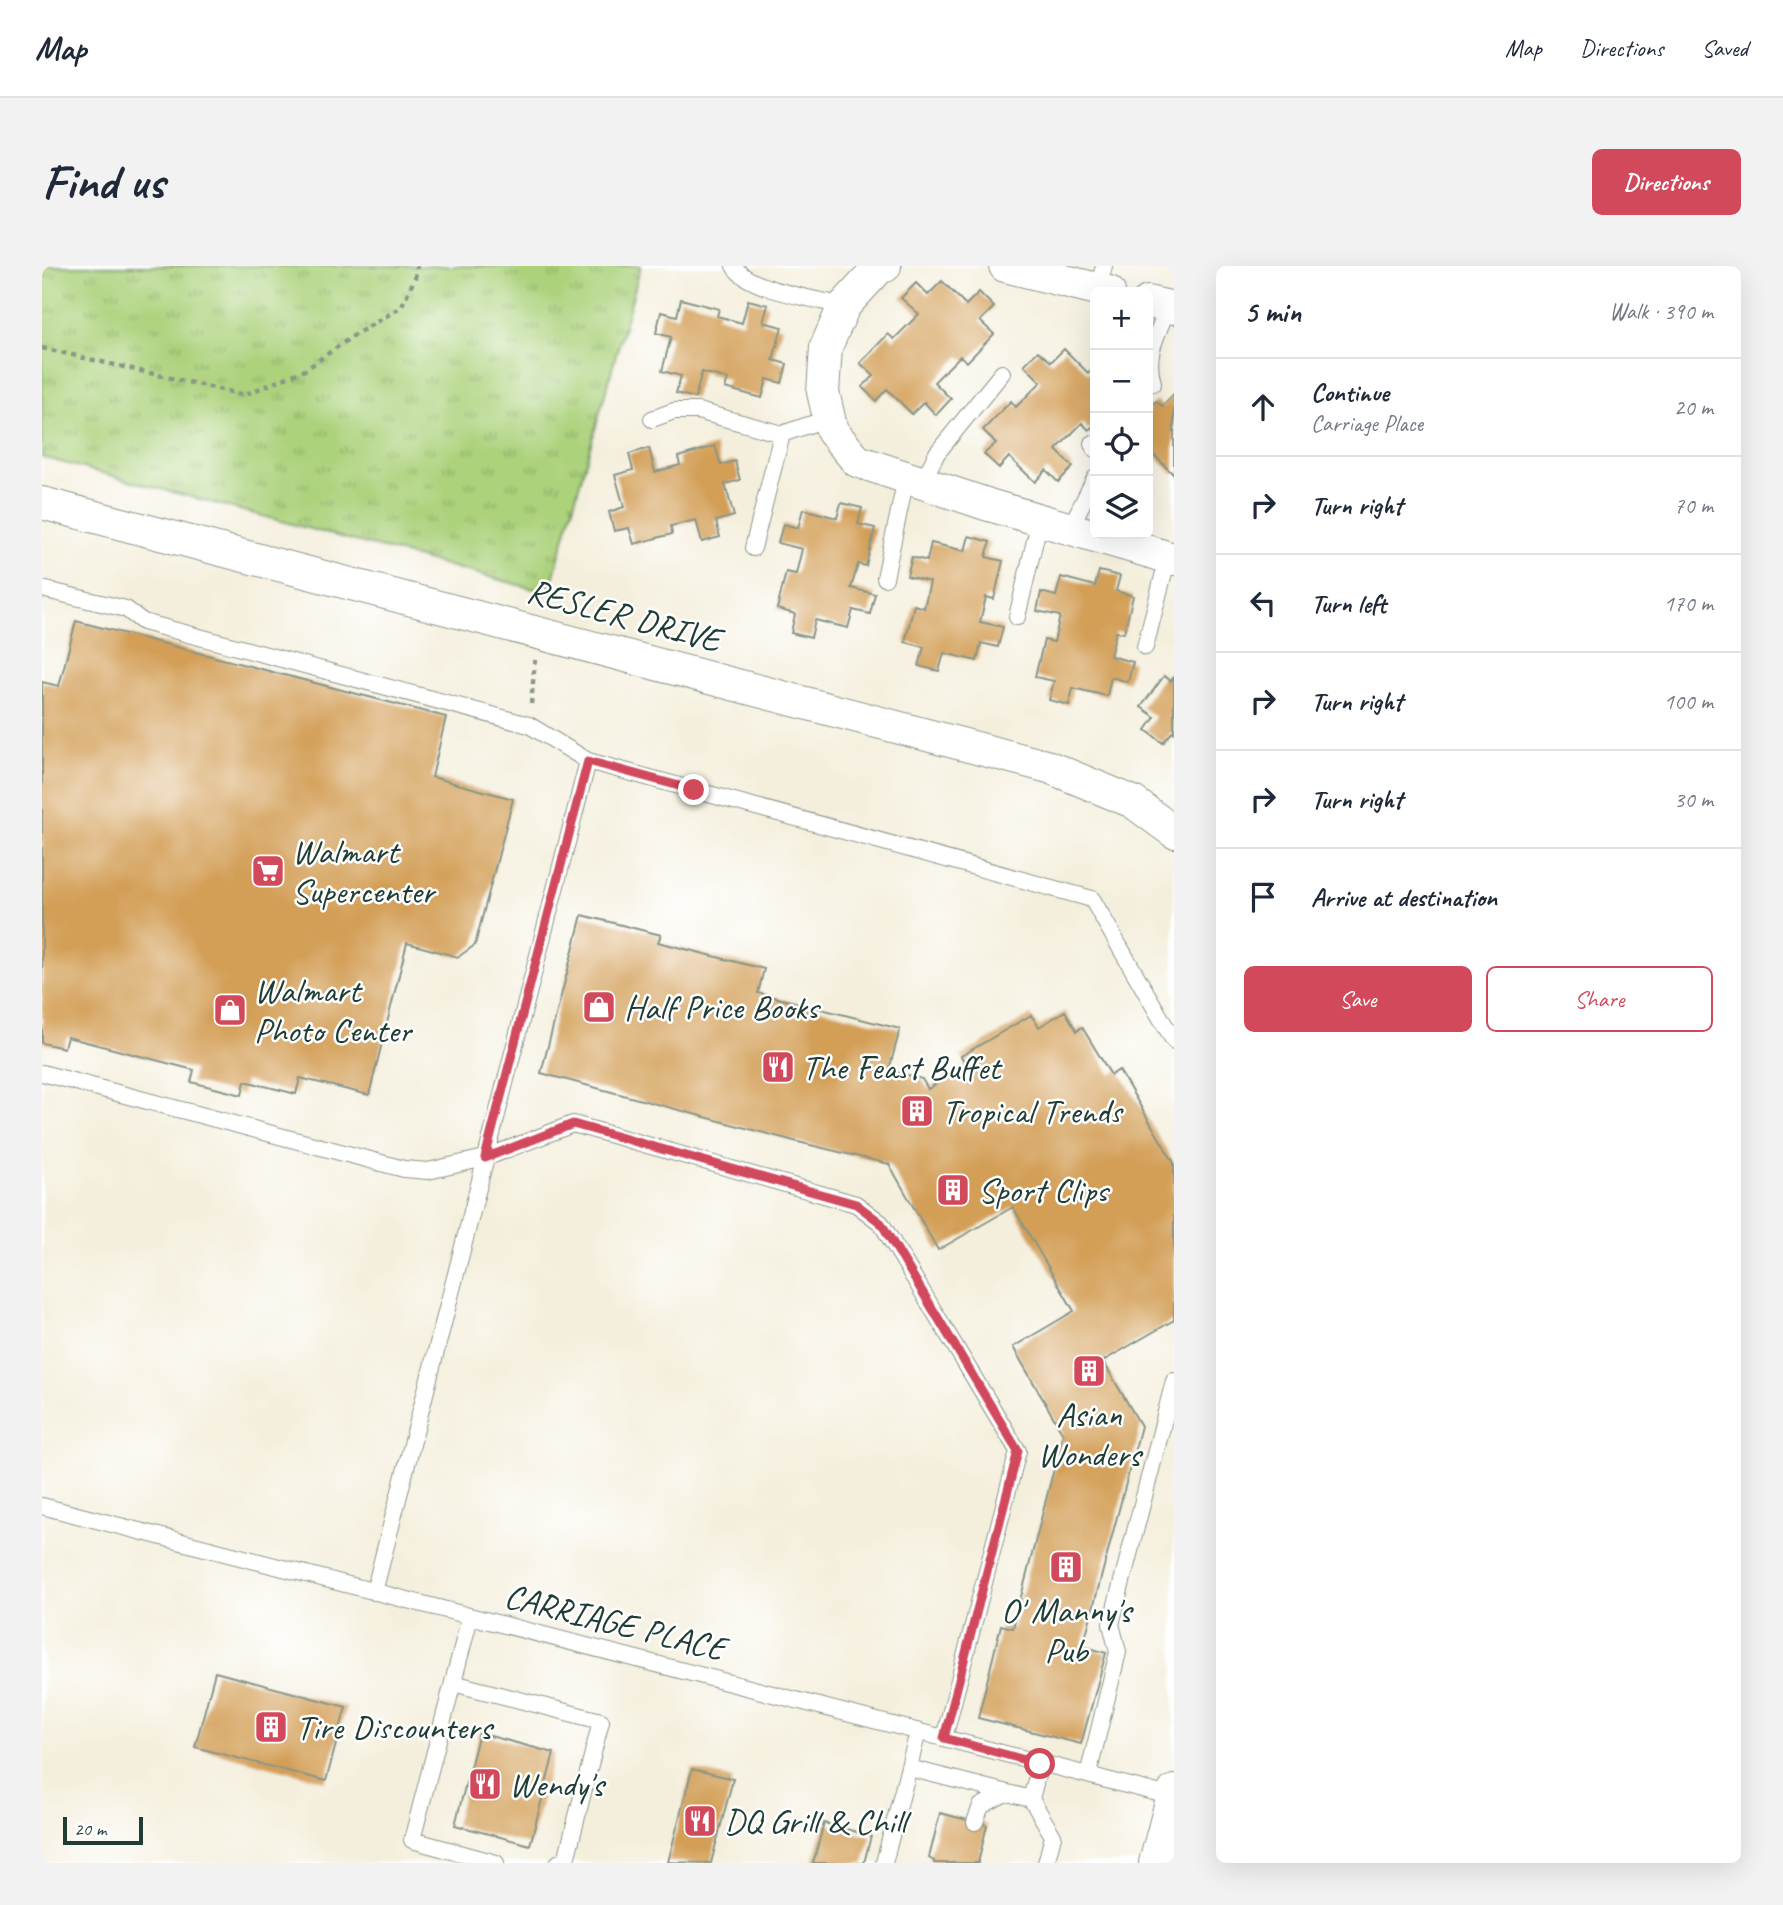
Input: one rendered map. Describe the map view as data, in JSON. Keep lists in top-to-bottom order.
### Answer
{
  "streets": {
    "street": ["RESLER DRIVE"],
    "lane": ["CARRIAGE PLACE"]
  },
  "places": {
    "supermarket": ["Walmart Supercenter"],
    "shop": ["Half Price Books", "Walmart Photo Center"],
    "restaurant": ["The Feast Buffet", "Wendy's", "DQ Grill & Chill"],
    "building": [
      "Tropical Trends",
      "Sport Clips",
      "Asian Wonders",
      "O' Manny's Pub",
      "Tire Discounters"
    ]
  },
  "scale_bar": "20 m",
  "page": {
    "header": "Map",
    "nav": ["Map", "Directions", "Saved"],
    "buttons": [
      "Directions",
      ["Save", "Share"]
    ],
    "title": "Find us",
    "heading": ["5 min", "Walk · 390 m"],
    "map_buttons": ["+", "−"],
    "list": [
      ["Continue", "Carriage Place", "20 m"],
      ["Turn right", "70 m"],
      ["Turn left", "170 m"],
      ["Turn right", "100 m"],
      ["Turn right", "30 m"],
      "Arrive at destination"
    ],
    "scale": "20 m"
  }
}
